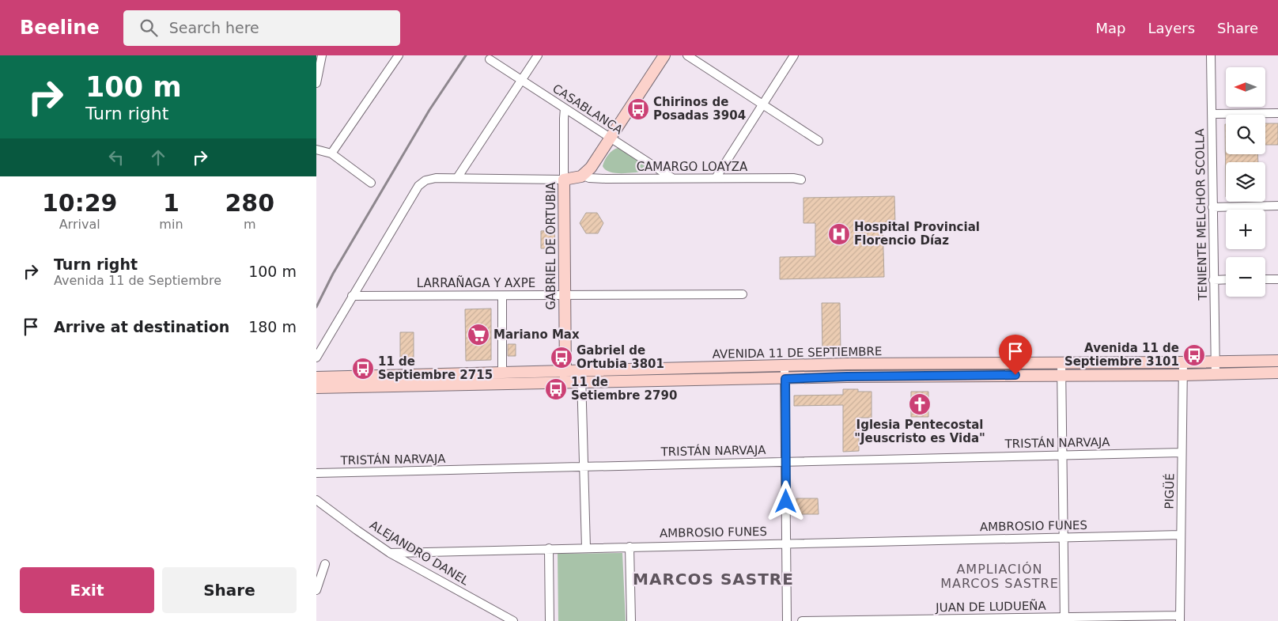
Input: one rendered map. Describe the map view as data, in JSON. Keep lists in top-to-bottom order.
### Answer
{
  "streets": {
    "main road": ["GABRIEL DE ORTUBIA", "AVENIDA 11 DE SEPTIEMBRE"],
    "street": [
      "CASABLANCA",
      "CAMARGO LOAYZA",
      "TENIENTE MELCHOR SCOLLA",
      "LARRAÑAGA Y AXPE",
      "TRISTÁN NARVAJA",
      "PIGÜÉ",
      "AMBROSIO FUNES",
      "ALEJANDRO DANEL",
      "JUAN DE LUDUEÑA"
    ]
  },
  "crossings": [
    ["CASABLANCA", "CAMARGO LOAYZA"],
    ["CASABLANCA", "GABRIEL DE ORTUBIA"],
    ["TENIENTE MELCHOR SCOLLA", "AVENIDA 11 DE SEPTIEMBRE"],
    ["GABRIEL DE ORTUBIA", "LARRAÑAGA Y AXPE"],
    ["GABRIEL DE ORTUBIA", "AVENIDA 11 DE SEPTIEMBRE"],
    ["AVENIDA 11 DE SEPTIEMBRE", "PIGÜÉ"],
    ["TRISTÁN NARVAJA", "PIGÜÉ"],
    ["PIGÜÉ", "AMBROSIO FUNES"],
    ["PIGÜÉ", "JUAN DE LUDUEÑA"],
    ["AMBROSIO FUNES", "ALEJANDRO DANEL"]
  ],
  "districts": ["AMPLIACIÓN MARCOS SASTRE", "MARCOS SASTRE"],
  "places": {
    "bus stop": [
      "Chirinos de Posadas 3904",
      "Avenida 11 de Septiembre 3101",
      "Gabriel de Ortubia 3801",
      "11 de Septiembre 2715",
      "11 de Setiembre 2790"
    ],
    "hospital": ["Hospital Provincial Florencio Díaz"],
    "supermarket": ["Mariano Max"],
    "church": ["Iglesia Pentecostal \"Jeuscristo es Vida\""]
  },
  "north": "left",
  "page": {
    "header": "Beeline",
    "search": "Search here",
    "nav": ["Map", "Layers", "Share"],
    "turn": ["100 m", "Turn right"],
    "map_buttons": ["+", "−"],
    "eta": [
      "10:29",
      "Arrival",
      "1",
      "min",
      "280",
      "m"
    ],
    "list": [
      {
        "name": "Turn right",
        "note": "Avenida 11 de Septiembre",
        "value": "100 m"
      },
      {
        "name": "Arrive at destination",
        "value": "180 m"
      }
    ],
    "buttons": ["Exit", "Share"]
  }
}
